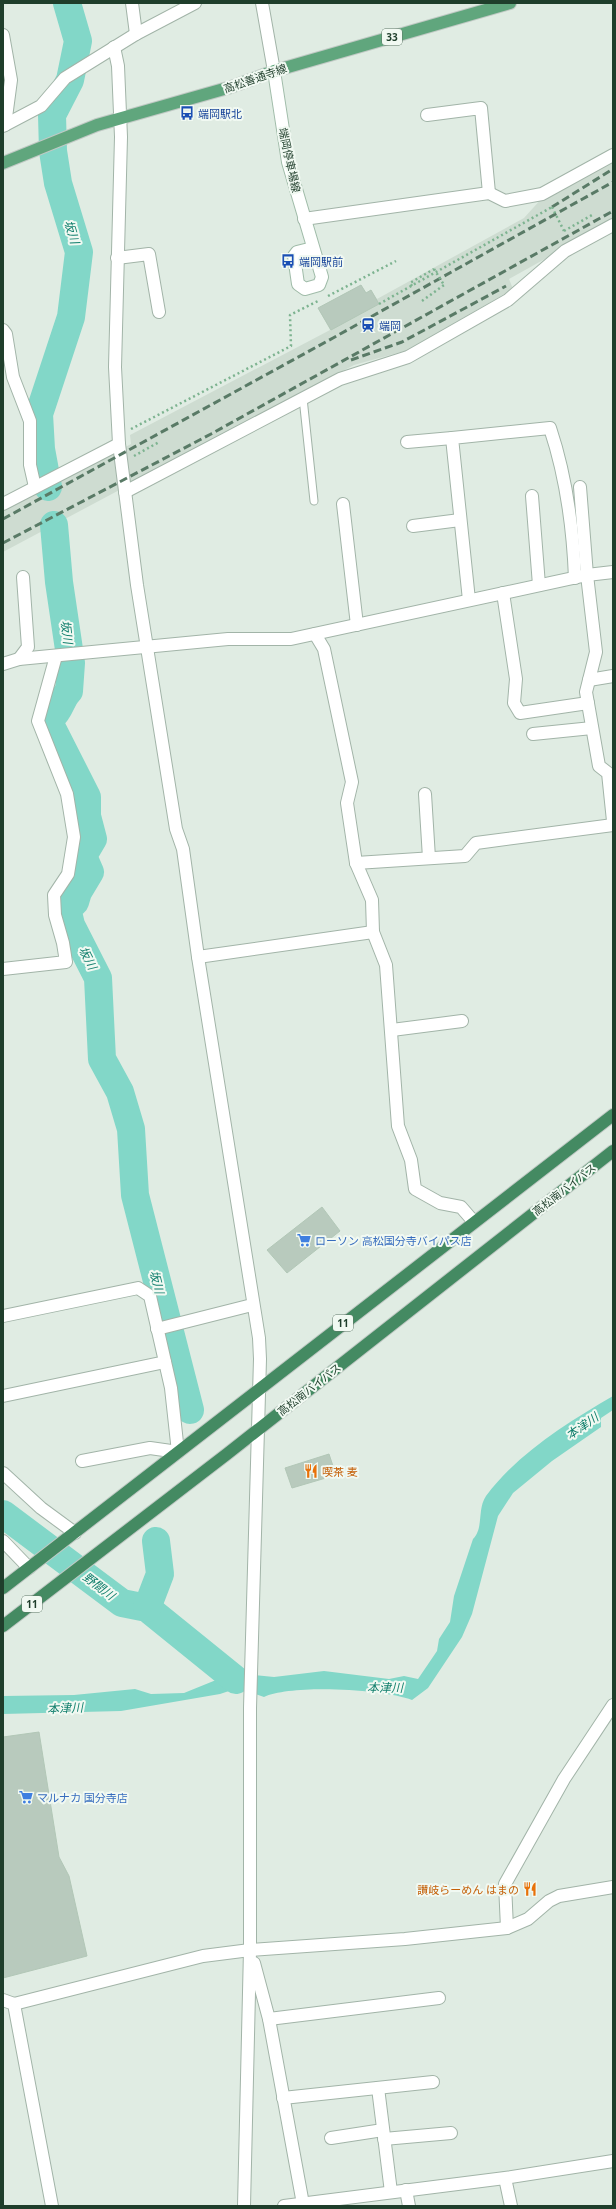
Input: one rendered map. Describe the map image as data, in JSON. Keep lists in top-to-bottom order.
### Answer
{
  "streets": {
    "highway": ["高松南バイパス", "11"],
    "main road": ["33", "高松善通寺線"],
    "street": ["端岡停車場線"]
  },
  "crossings": [
    ["高松善通寺線", "端岡停車場線"]
  ],
  "water": ["坂川", "本津川", "野間川"],
  "places": {
    "bus stop": ["端岡駅北", "端岡駅前"],
    "station": ["端岡"],
    "supermarket": ["ローソン 高松国分寺バイパス店", "マルナカ 国分寺店"],
    "restaurant": ["喫茶 麦", "讃岐らーめん はまの"]
  }
}
